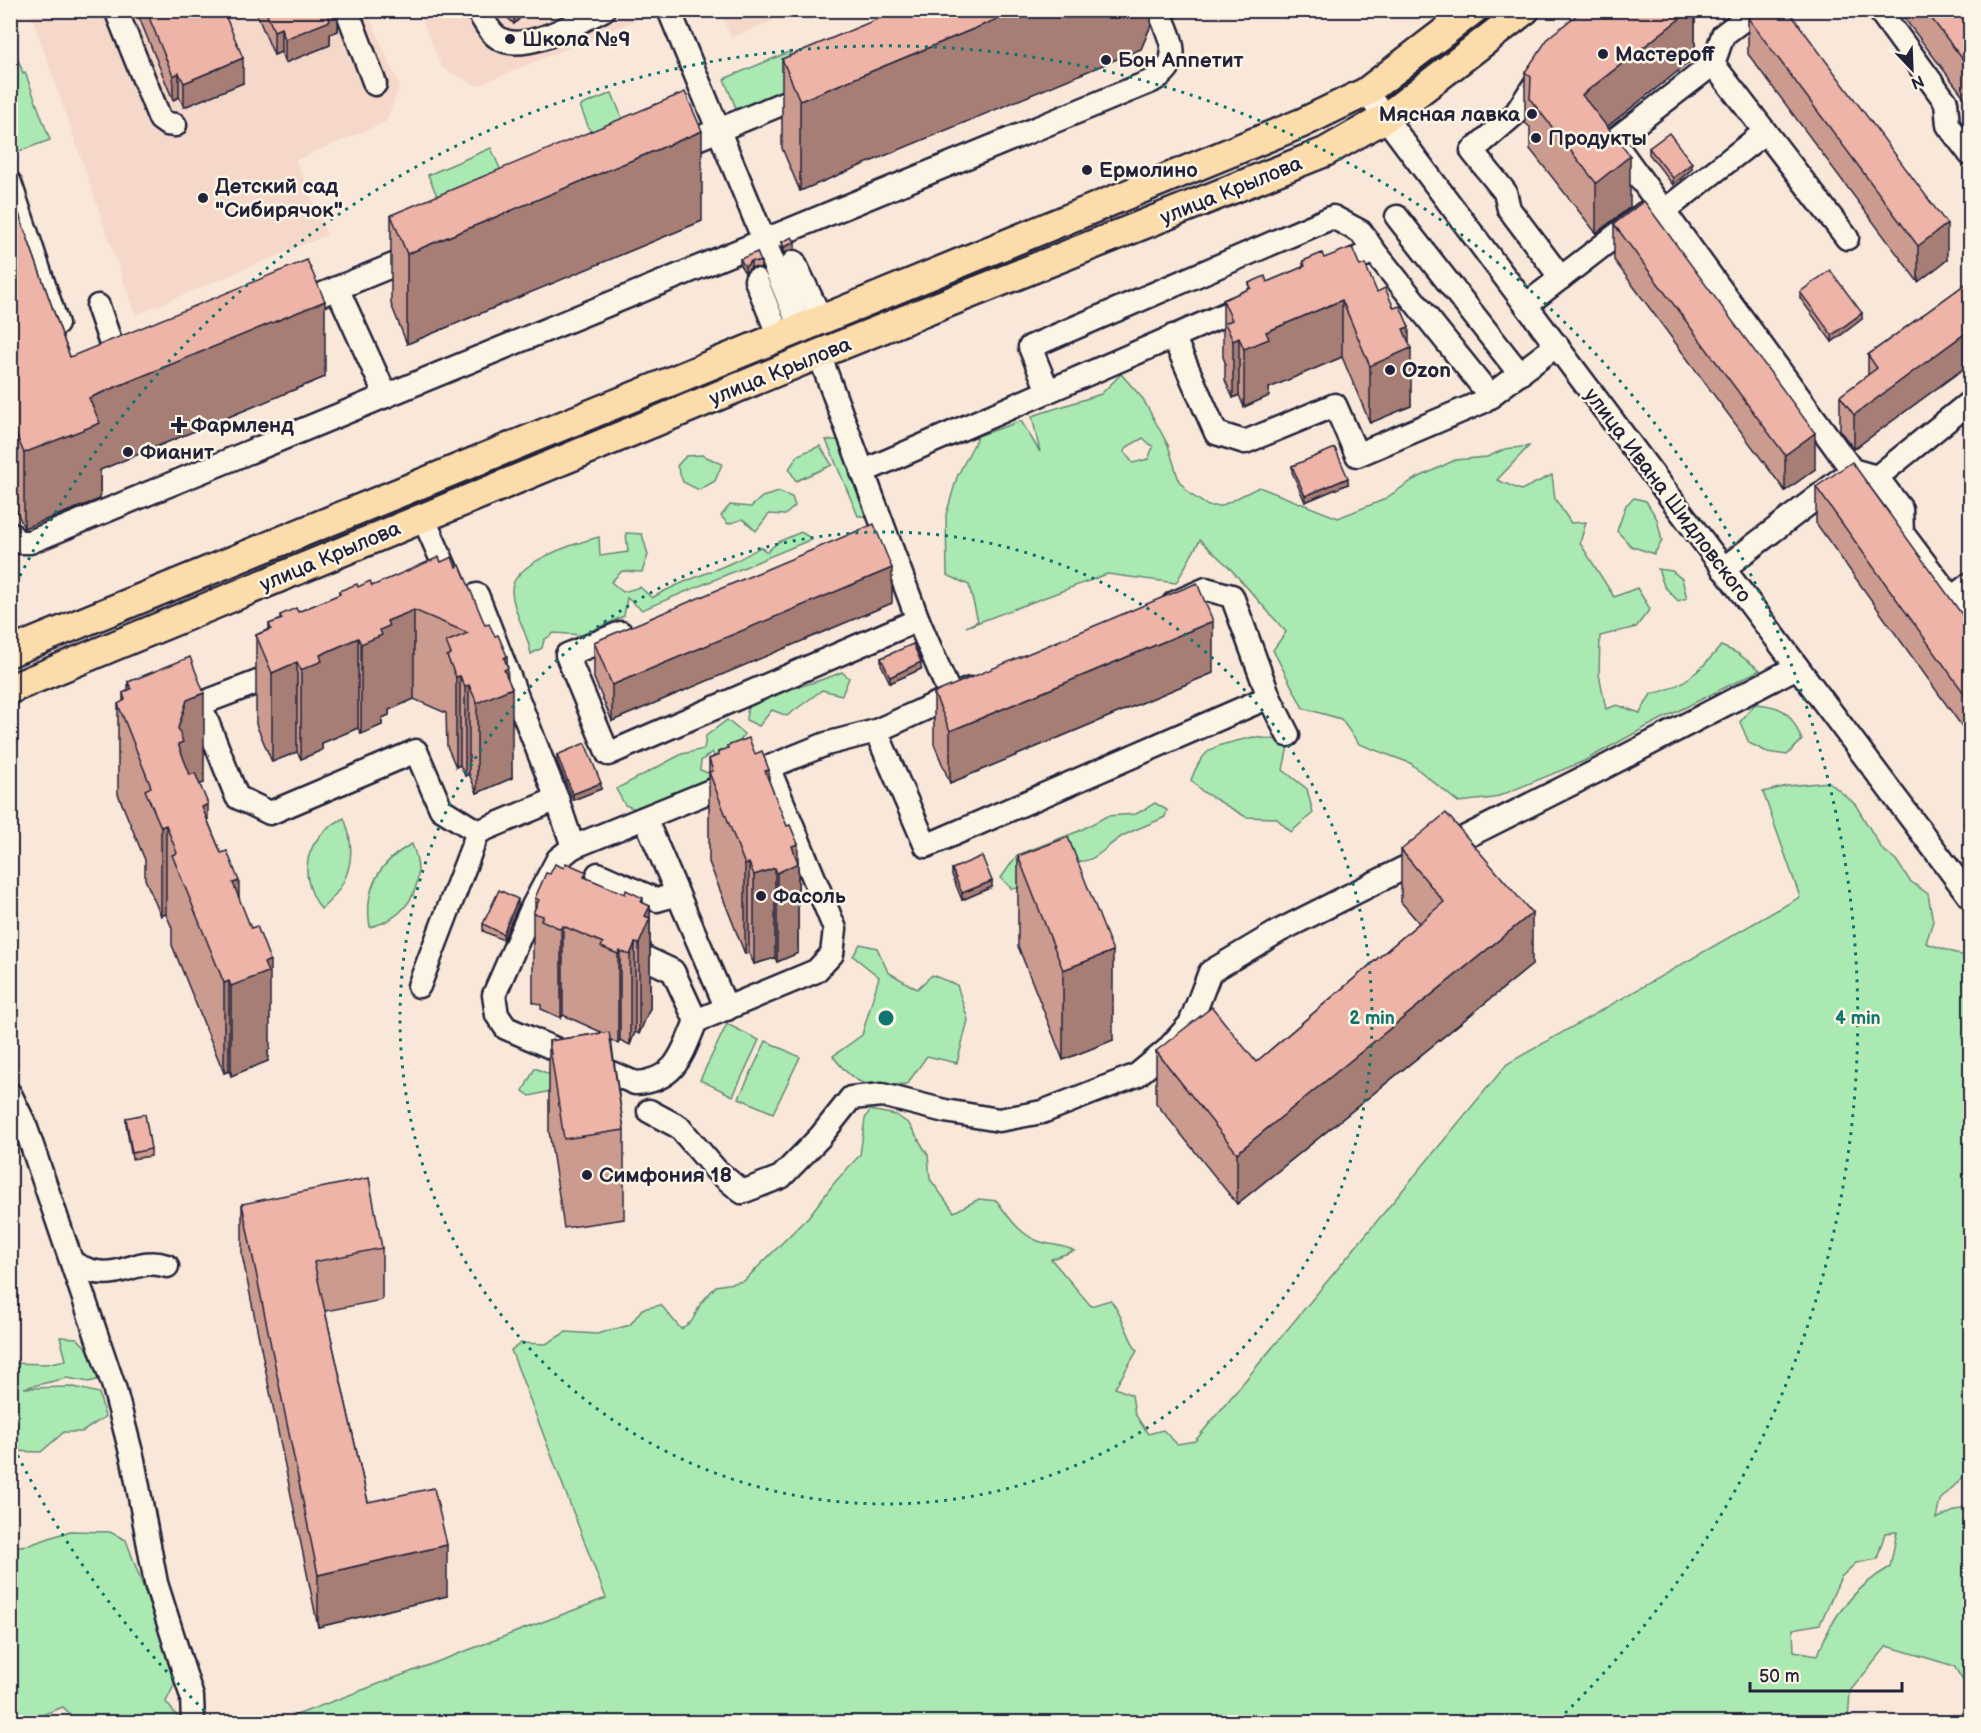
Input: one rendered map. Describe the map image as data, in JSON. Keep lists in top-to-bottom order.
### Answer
{
  "streets": {
    "main road": ["улица Крылова"],
    "street": ["улица Ивана Шидловского"]
  },
  "crossings": [
    ["улица Крылова", "улица Ивана Шидловского"]
  ],
  "places": {
    "other": [
      "Школа №9",
      "Мастерoff",
      "Бон Аппетит",
      "Мясная лавка",
      "Продукты",
      "Ермолино",
      "Детский сад \"Сибирячок\"",
      "Ozon",
      "Фианит",
      "Фасоль",
      "Симфония 18"
    ],
    "health": ["Фармленд"]
  },
  "scale_bar": "50 m",
  "north": "bottom right",
  "rings": ["2 min", "4 min"]
}
